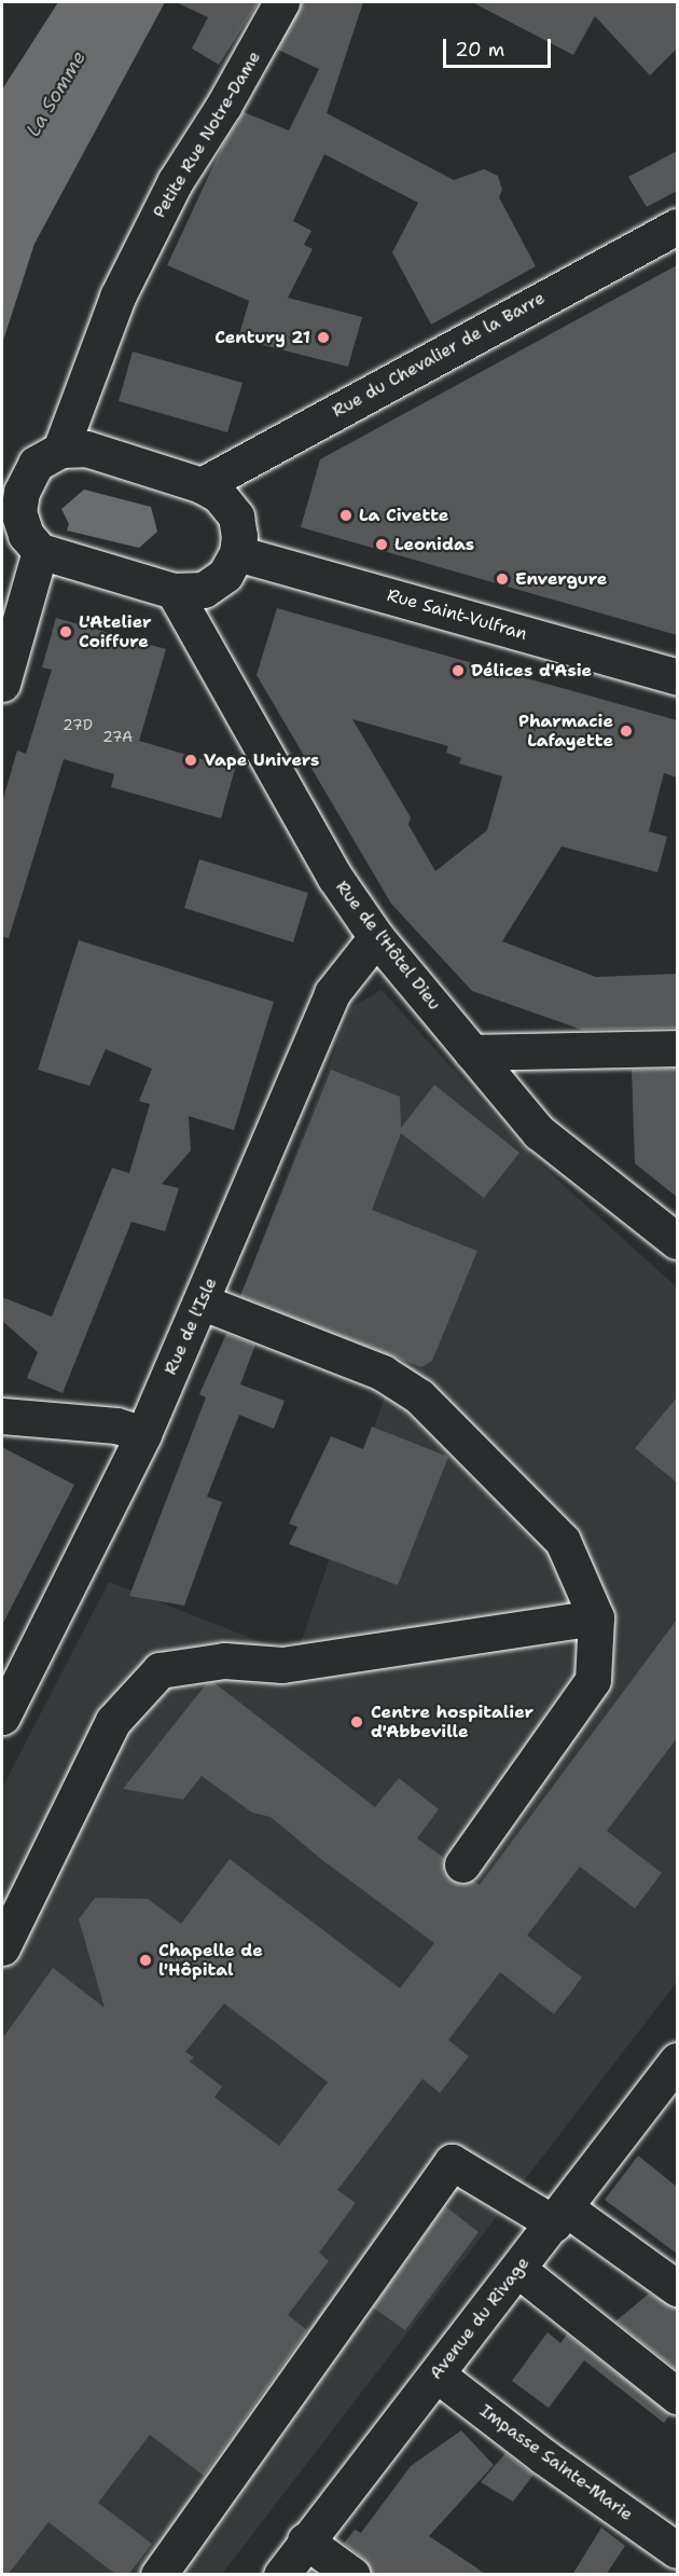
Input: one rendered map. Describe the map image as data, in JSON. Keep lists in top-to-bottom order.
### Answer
{
  "streets": {
    "street": [
      "Petite Rue Notre-Dame",
      "Rue du Chevalier de la Barre",
      "Rue Saint-Vulfran",
      "Rue de l'Hôtel Dieu",
      "Rue de l'Isle",
      "Avenue du Rivage",
      "Impasse Sainte-Marie"
    ]
  },
  "crossings": [
    ["Rue de l'Hôtel Dieu", "Rue de l'Isle"],
    ["Avenue du Rivage", "Impasse Sainte-Marie"]
  ],
  "water": ["La Somme"],
  "places": [
    "Century 21",
    "La Civette",
    "Leonidas",
    "Envergure",
    "L'Atelier Coiffure",
    "Délices d'Asie",
    "Pharmacie Lafayette",
    "Vape Univers",
    "Centre hospitalier d'Abbeville",
    "Chapelle de l'Hôpital"
  ],
  "house_numbers": ["27D", "27A"],
  "scale_bar": "20 m"
}
